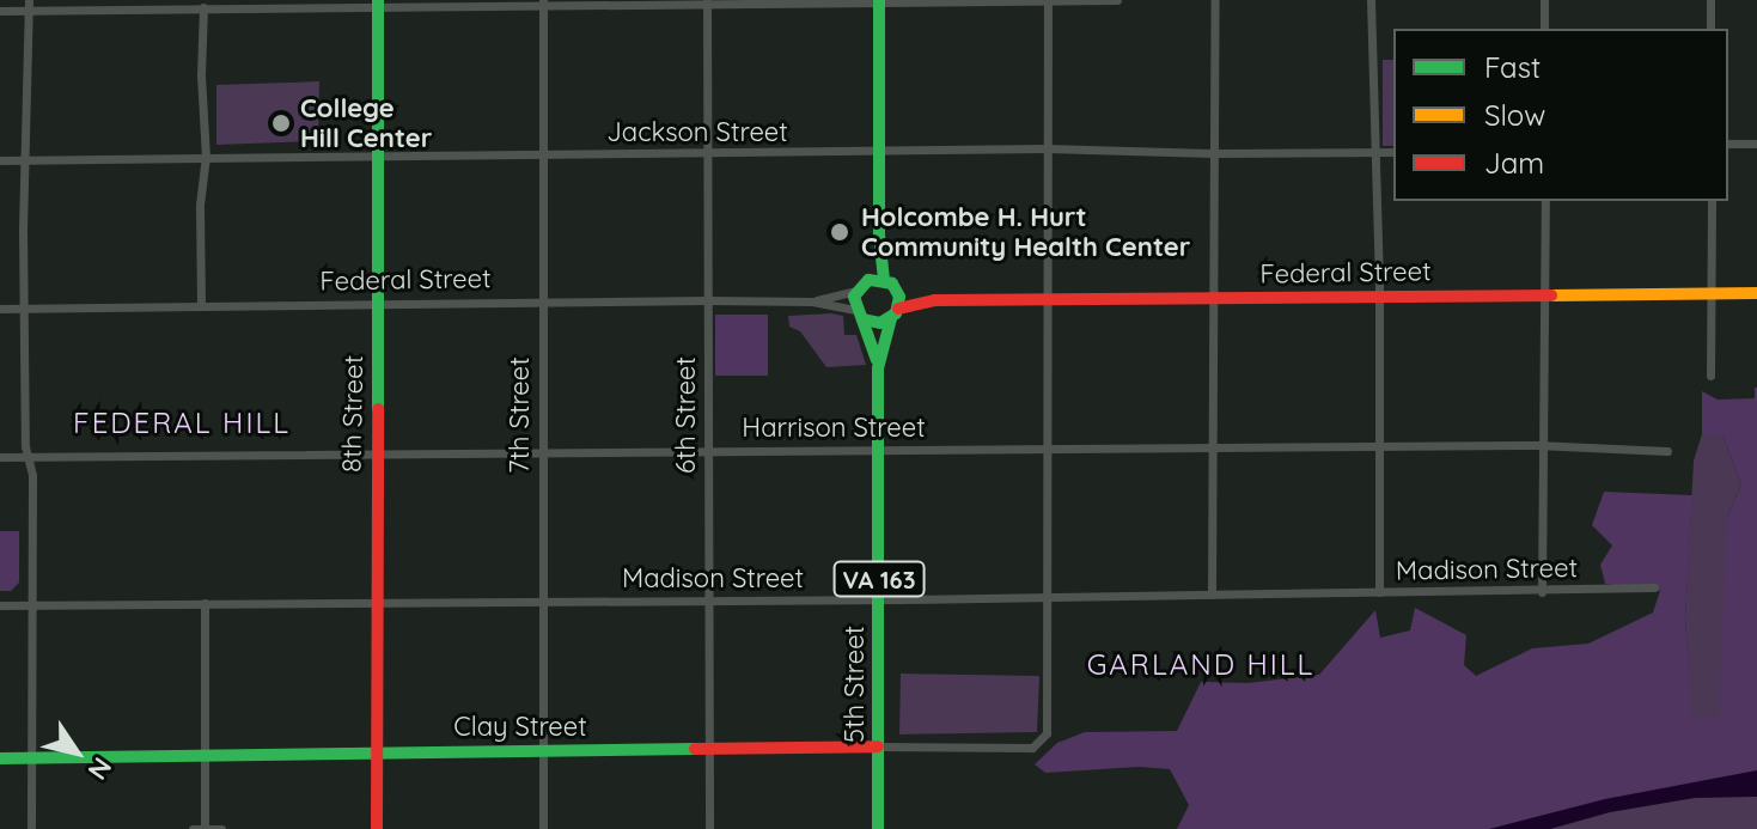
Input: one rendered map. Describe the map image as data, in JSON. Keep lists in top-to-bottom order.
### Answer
{
  "streets": {
    "street": [
      "Jackson Street",
      "Federal Street",
      "8th Street",
      "7th Street",
      "6th Street",
      "Harrison Street",
      "Madison Street",
      "VA 163",
      "5th Street",
      "Clay Street"
    ]
  },
  "crossings": [
    ["Jackson Street", "8th Street"],
    ["Jackson Street", "7th Street"],
    ["Jackson Street", "6th Street"],
    ["Federal Street", "8th Street"],
    ["Federal Street", "7th Street"],
    ["Federal Street", "6th Street"],
    ["Federal Street", "5th Street"],
    ["8th Street", "Harrison Street"],
    ["8th Street", "Madison Street"],
    ["8th Street", "Clay Street"],
    ["7th Street", "Harrison Street"],
    ["7th Street", "Madison Street"],
    ["7th Street", "Clay Street"],
    ["6th Street", "Harrison Street"],
    ["6th Street", "Madison Street"],
    ["6th Street", "Clay Street"],
    ["Harrison Street", "5th Street"],
    ["Madison Street", "5th Street"],
    ["Madison Street", "Clay Street"],
    ["5th Street", "Clay Street"]
  ],
  "districts": ["FEDERAL HILL", "GARLAND HILL"],
  "places": ["College Hill Center", "Holcombe H. Hurt Community Health Center"],
  "legend": ["Fast", "Slow", "Jam"],
  "north": "bottom right"
}
